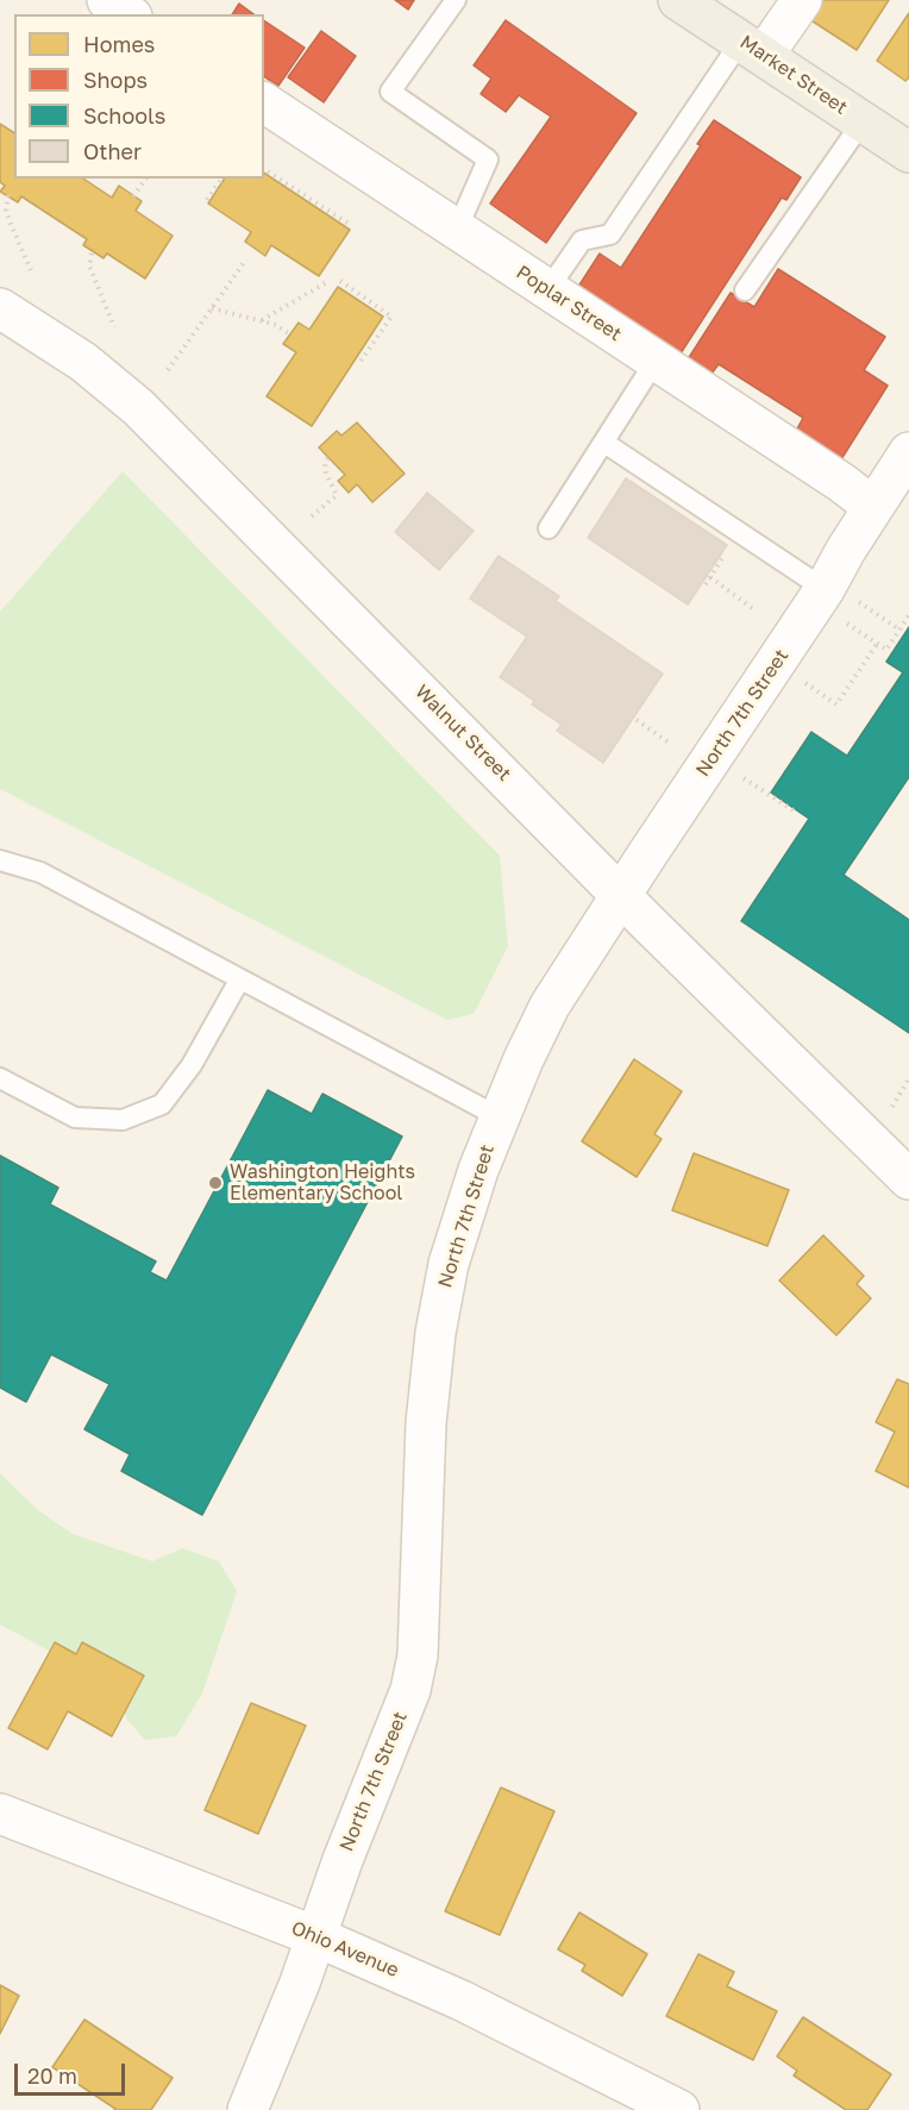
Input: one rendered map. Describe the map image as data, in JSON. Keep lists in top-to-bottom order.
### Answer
{
  "streets": {
    "main road": ["Market Street"],
    "street": [
      "Poplar Street",
      "North 7th Street",
      "Walnut Street",
      "Ohio Avenue"
    ]
  },
  "crossings": [
    ["Poplar Street", "North 7th Street"],
    ["North 7th Street", "Walnut Street"],
    ["North 7th Street", "Ohio Avenue"]
  ],
  "places": ["Washington Heights Elementary School"],
  "legend": [
    "Homes",
    "Shops",
    "Schools",
    "Other"
  ],
  "scale_bar": "20 m"
}
